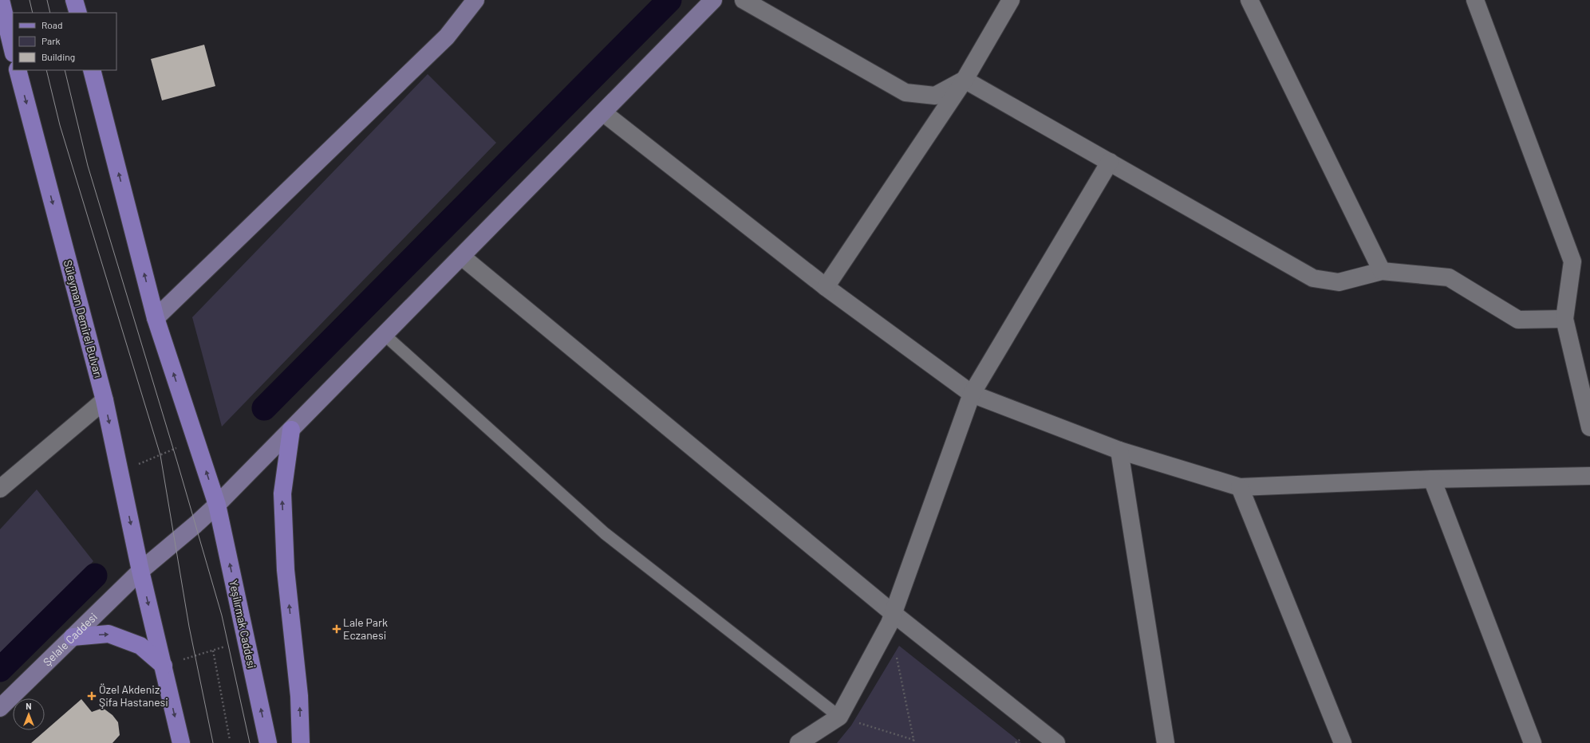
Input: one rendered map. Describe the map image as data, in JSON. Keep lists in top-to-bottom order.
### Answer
{
  "streets": {
    "main road": ["Süleyman Demirel Bulvarı", "Yeşilırmak Caddesi"],
    "street": ["Şelale Caddesi"]
  },
  "crossings": [
    ["Süleyman Demirel Bulvarı", "Şelale Caddesi"],
    ["Yeşilırmak Caddesi", "Şelale Caddesi"]
  ],
  "places": {
    "health": ["Lale Park Eczanesi", "Özel Akdeniz Şifa Hastanesi"]
  },
  "legend": ["Road", "Park", "Building"],
  "north": "top"
}
